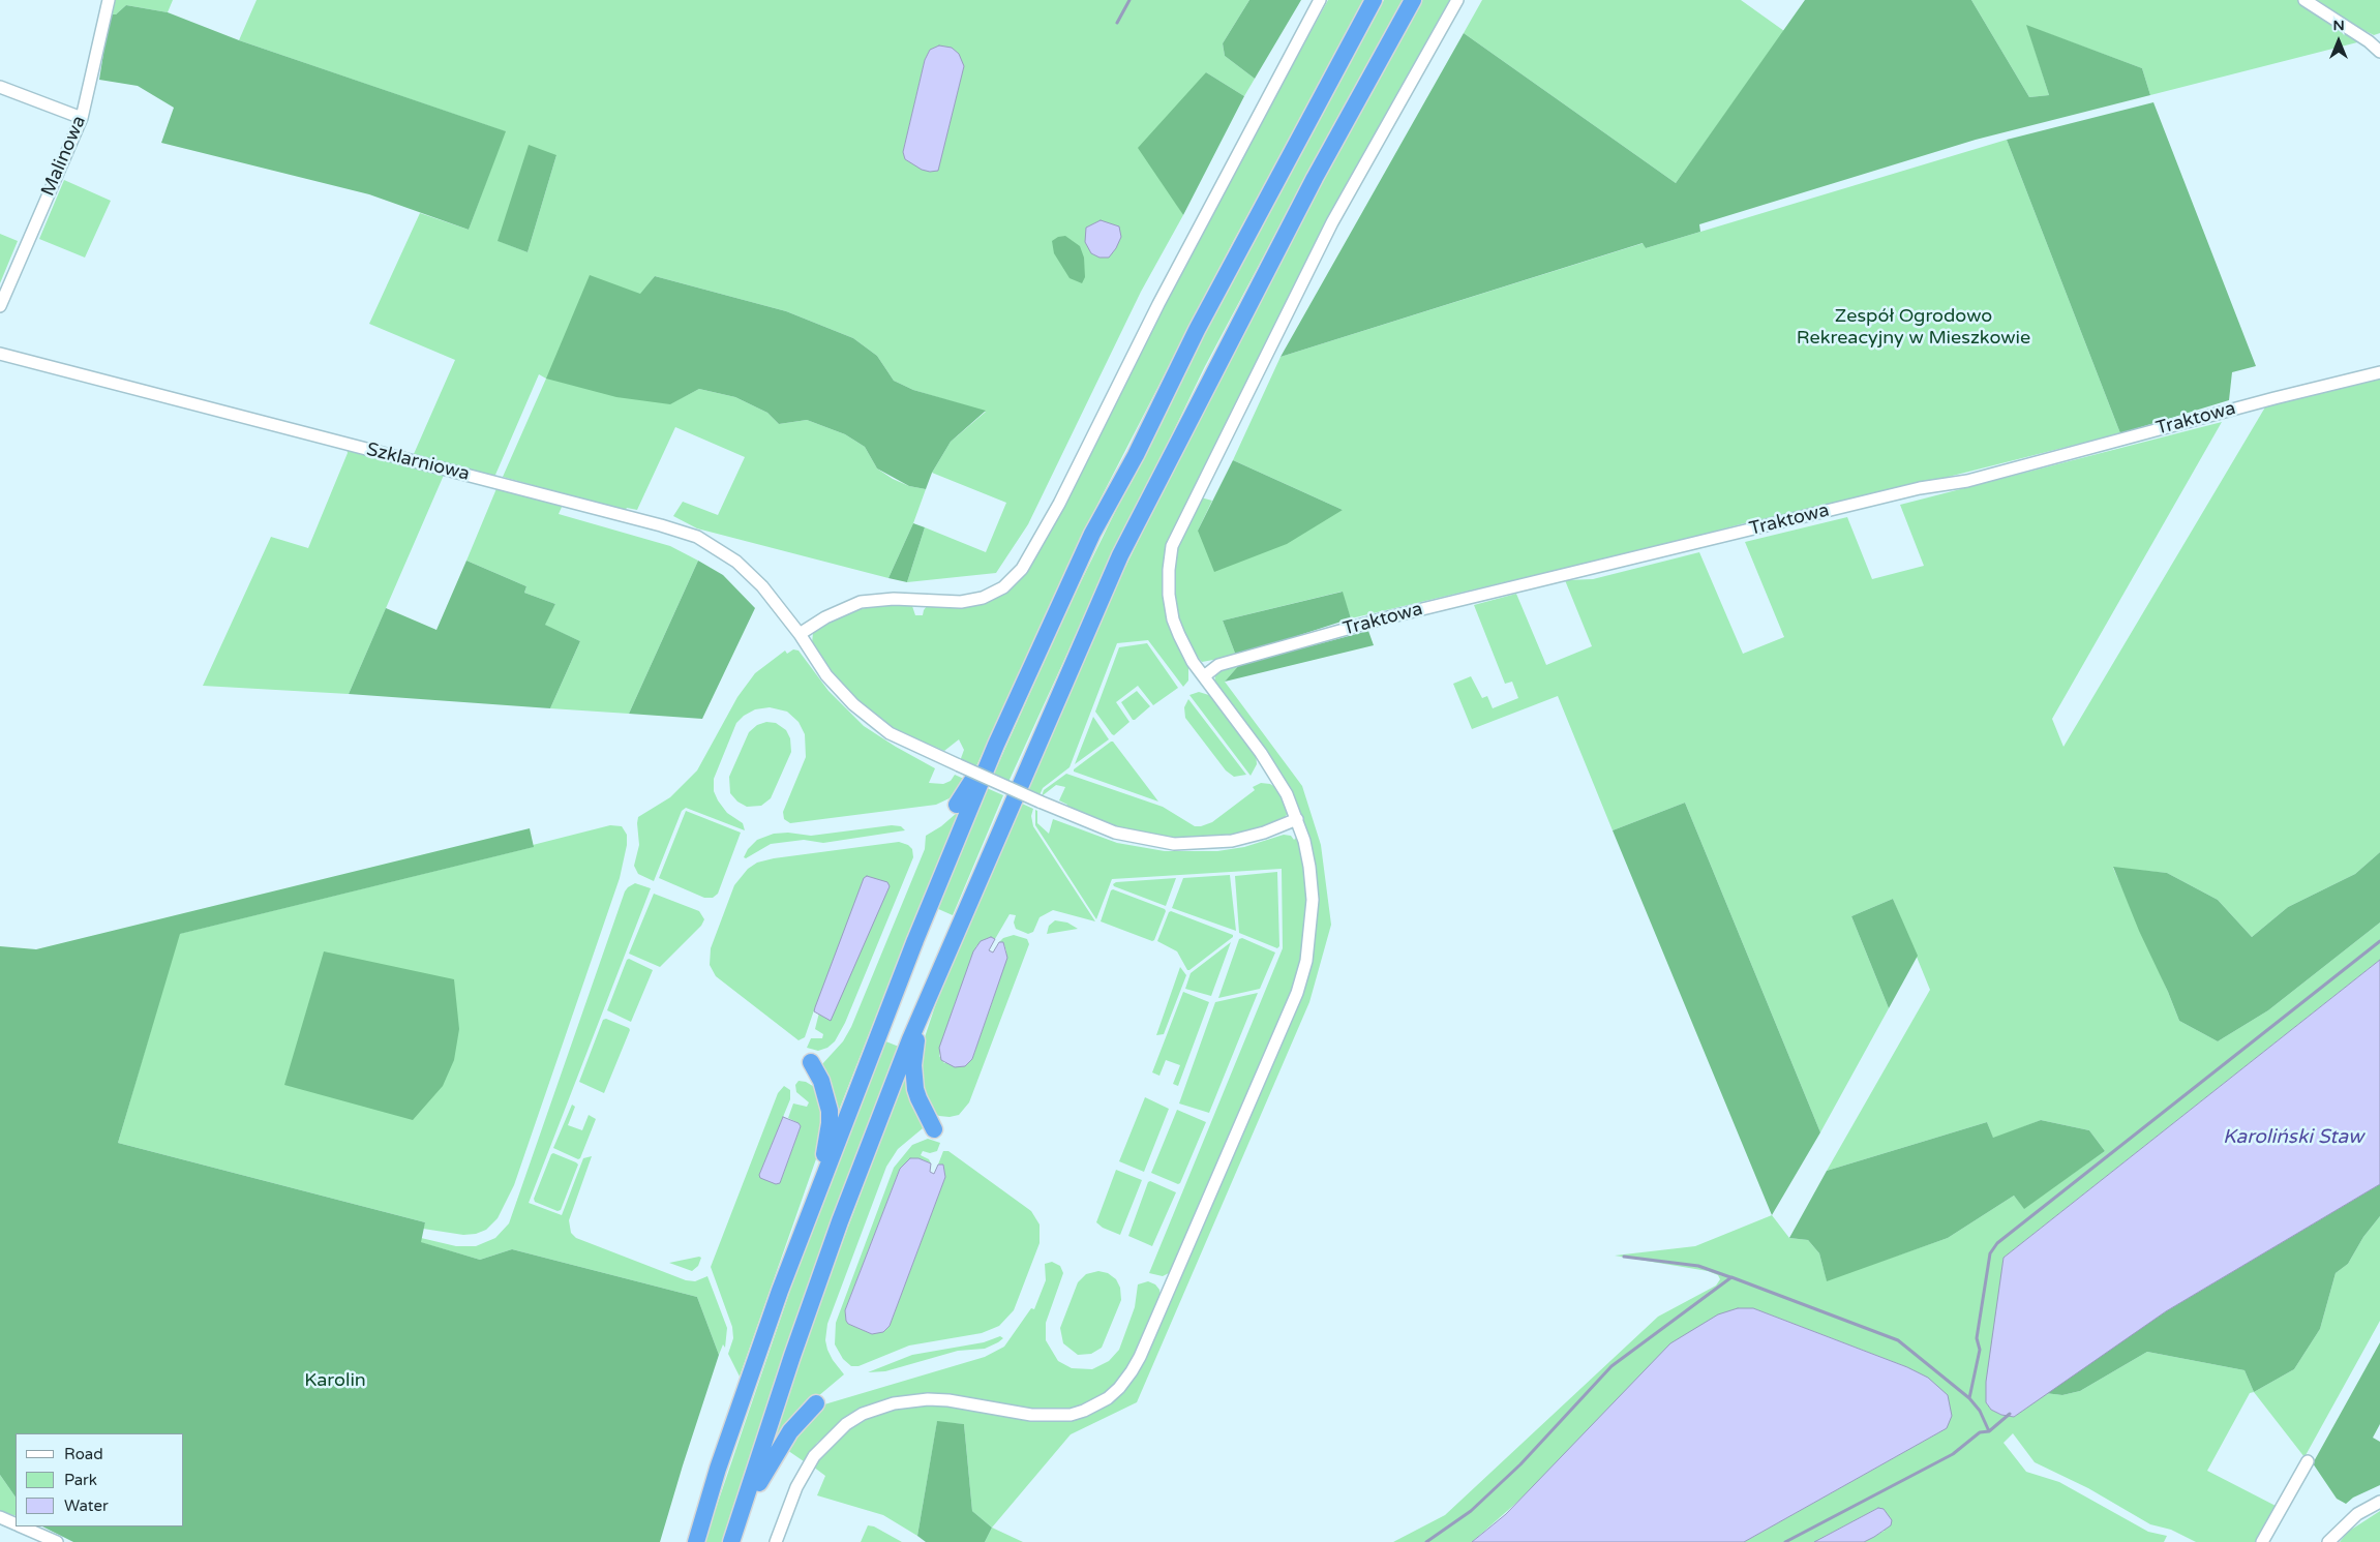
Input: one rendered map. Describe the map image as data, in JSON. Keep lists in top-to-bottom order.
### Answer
{
  "streets": {
    "street": ["Malinowa", "Traktowa", "Szklarniowa"]
  },
  "water": ["Karoliński Staw"],
  "parks": ["Zespół Ogrodowo Rekreacyjny w Mieszkowie", "Karolin"],
  "legend": ["Road", "Park", "Water"],
  "north": "top"
}
